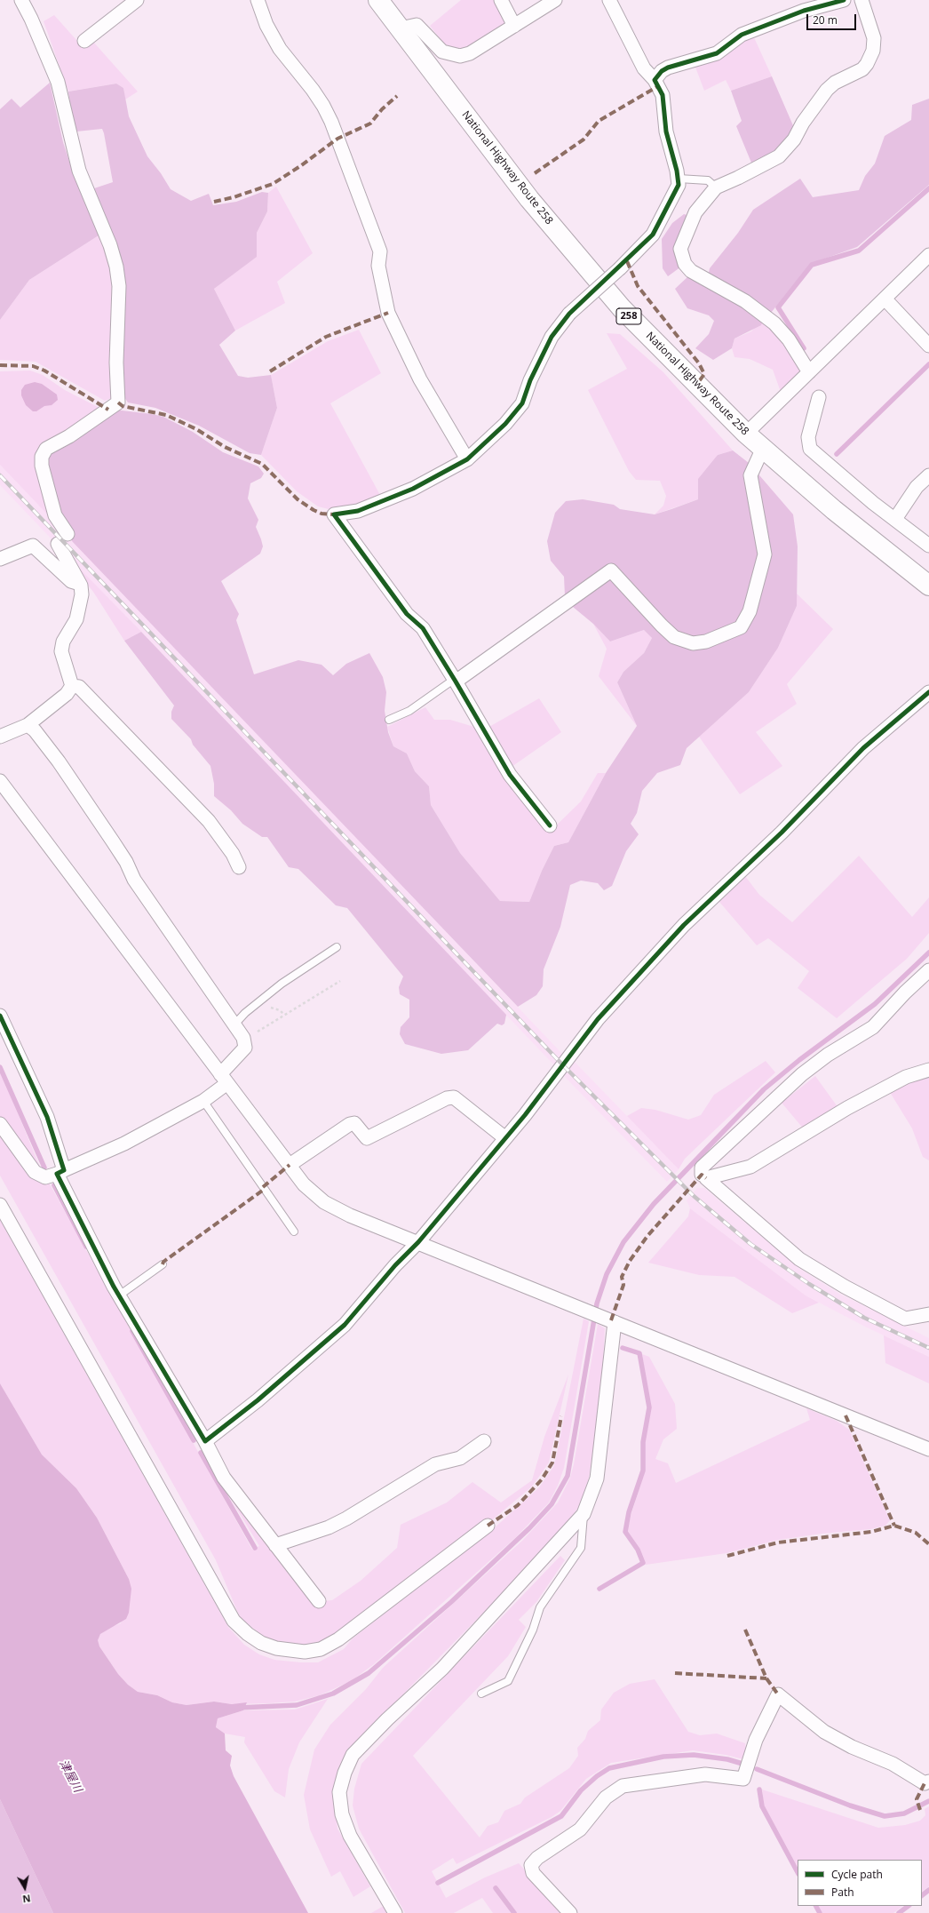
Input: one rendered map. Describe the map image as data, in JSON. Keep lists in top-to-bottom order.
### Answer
{
  "streets": {
    "highway": ["National Highway Route 258", "258"]
  },
  "water": ["津屋川"],
  "legend": ["Cycle path", "Path"],
  "scale_bar": "20 m",
  "north": "bottom"
}
